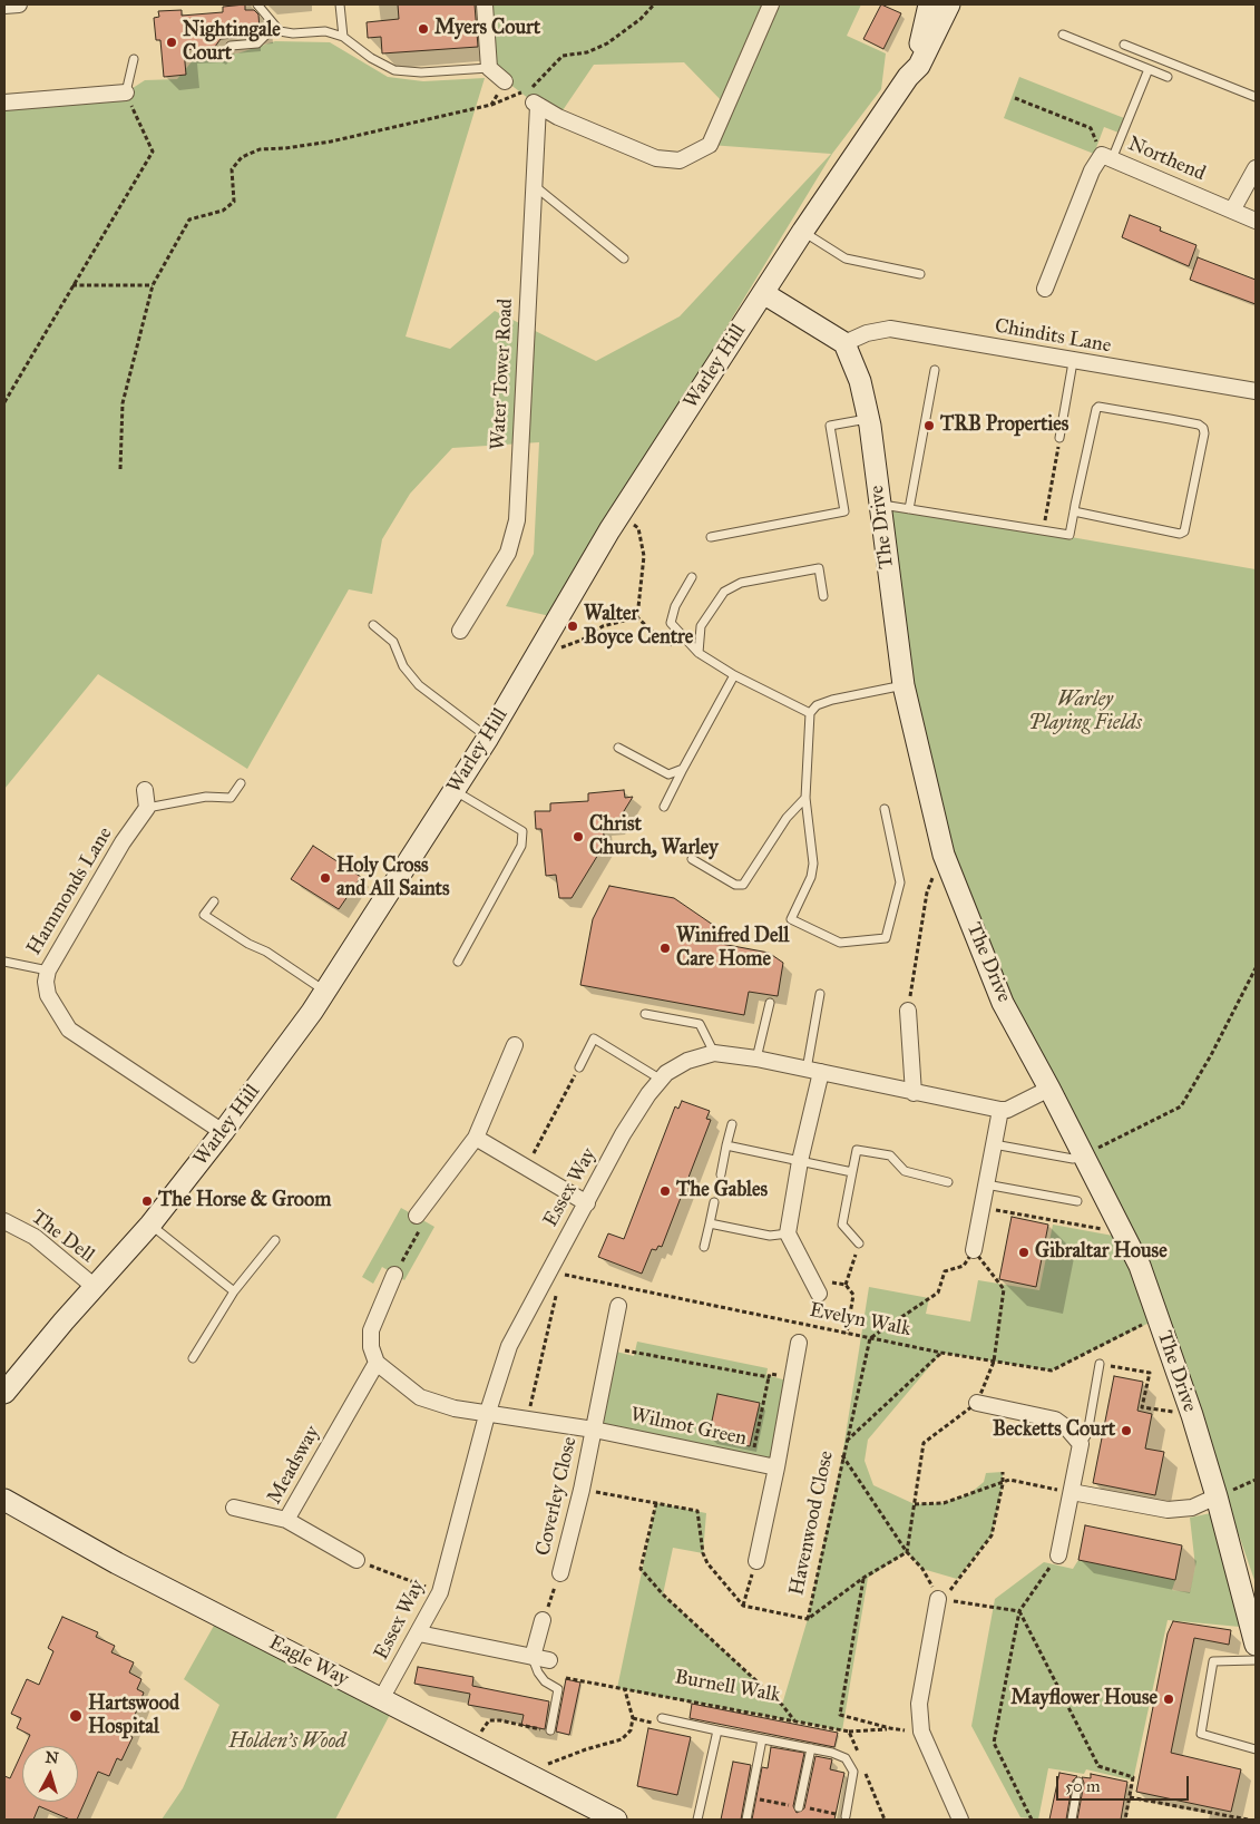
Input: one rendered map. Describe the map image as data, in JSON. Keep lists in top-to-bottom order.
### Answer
{
  "streets": {
    "street": [
      "Northend",
      "Chindits Lane",
      "Warley Hill",
      "Water Tower Road",
      "The Drive",
      "Hammonds Lane",
      "Essex Way",
      "The Dell",
      "Wilmot Green",
      "Meadsway",
      "Coverley Close",
      "Eagle Way"
    ],
    "path": ["Evelyn Walk", "Havenwood Close", "Burnell Walk"]
  },
  "crossings": [
    ["Chindits Lane", "The Drive"],
    ["Warley Hill", "Hammonds Lane"],
    ["Warley Hill", "The Dell"],
    ["The Drive", "Evelyn Walk"],
    ["Essex Way", "Evelyn Walk"],
    ["Essex Way", "Wilmot Green"],
    ["Essex Way", "Eagle Way"],
    ["Evelyn Walk", "Havenwood Close"],
    ["Wilmot Green", "Coverley Close"]
  ],
  "parks": ["Warley Playing Fields", "Holden's Wood"],
  "places": [
    "Myers Court",
    "Nightingale Court",
    "TRB Properties",
    "Walter Boyce Centre",
    "Christ Church, Warley",
    "Holy Cross and All Saints",
    "Winifred Dell Care Home",
    "The Gables",
    "The Horse & Groom",
    "Gibraltar House",
    "Becketts Court",
    "Mayflower House",
    "Hartswood Hospital"
  ],
  "scale_bar": "50 m",
  "north": "top"
}
